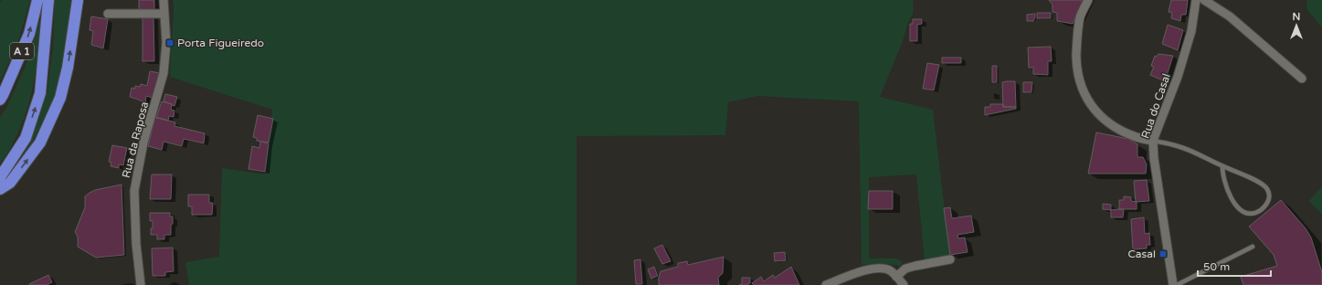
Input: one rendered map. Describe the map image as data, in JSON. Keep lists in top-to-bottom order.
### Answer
{
  "streets": {
    "highway": ["A 1"],
    "street": ["Rua do Casal", "Rua da Raposa"]
  },
  "places": {
    "transit": ["Porta Figueiredo", "Casal"]
  },
  "scale_bar": "50 m",
  "north": "top"
}
